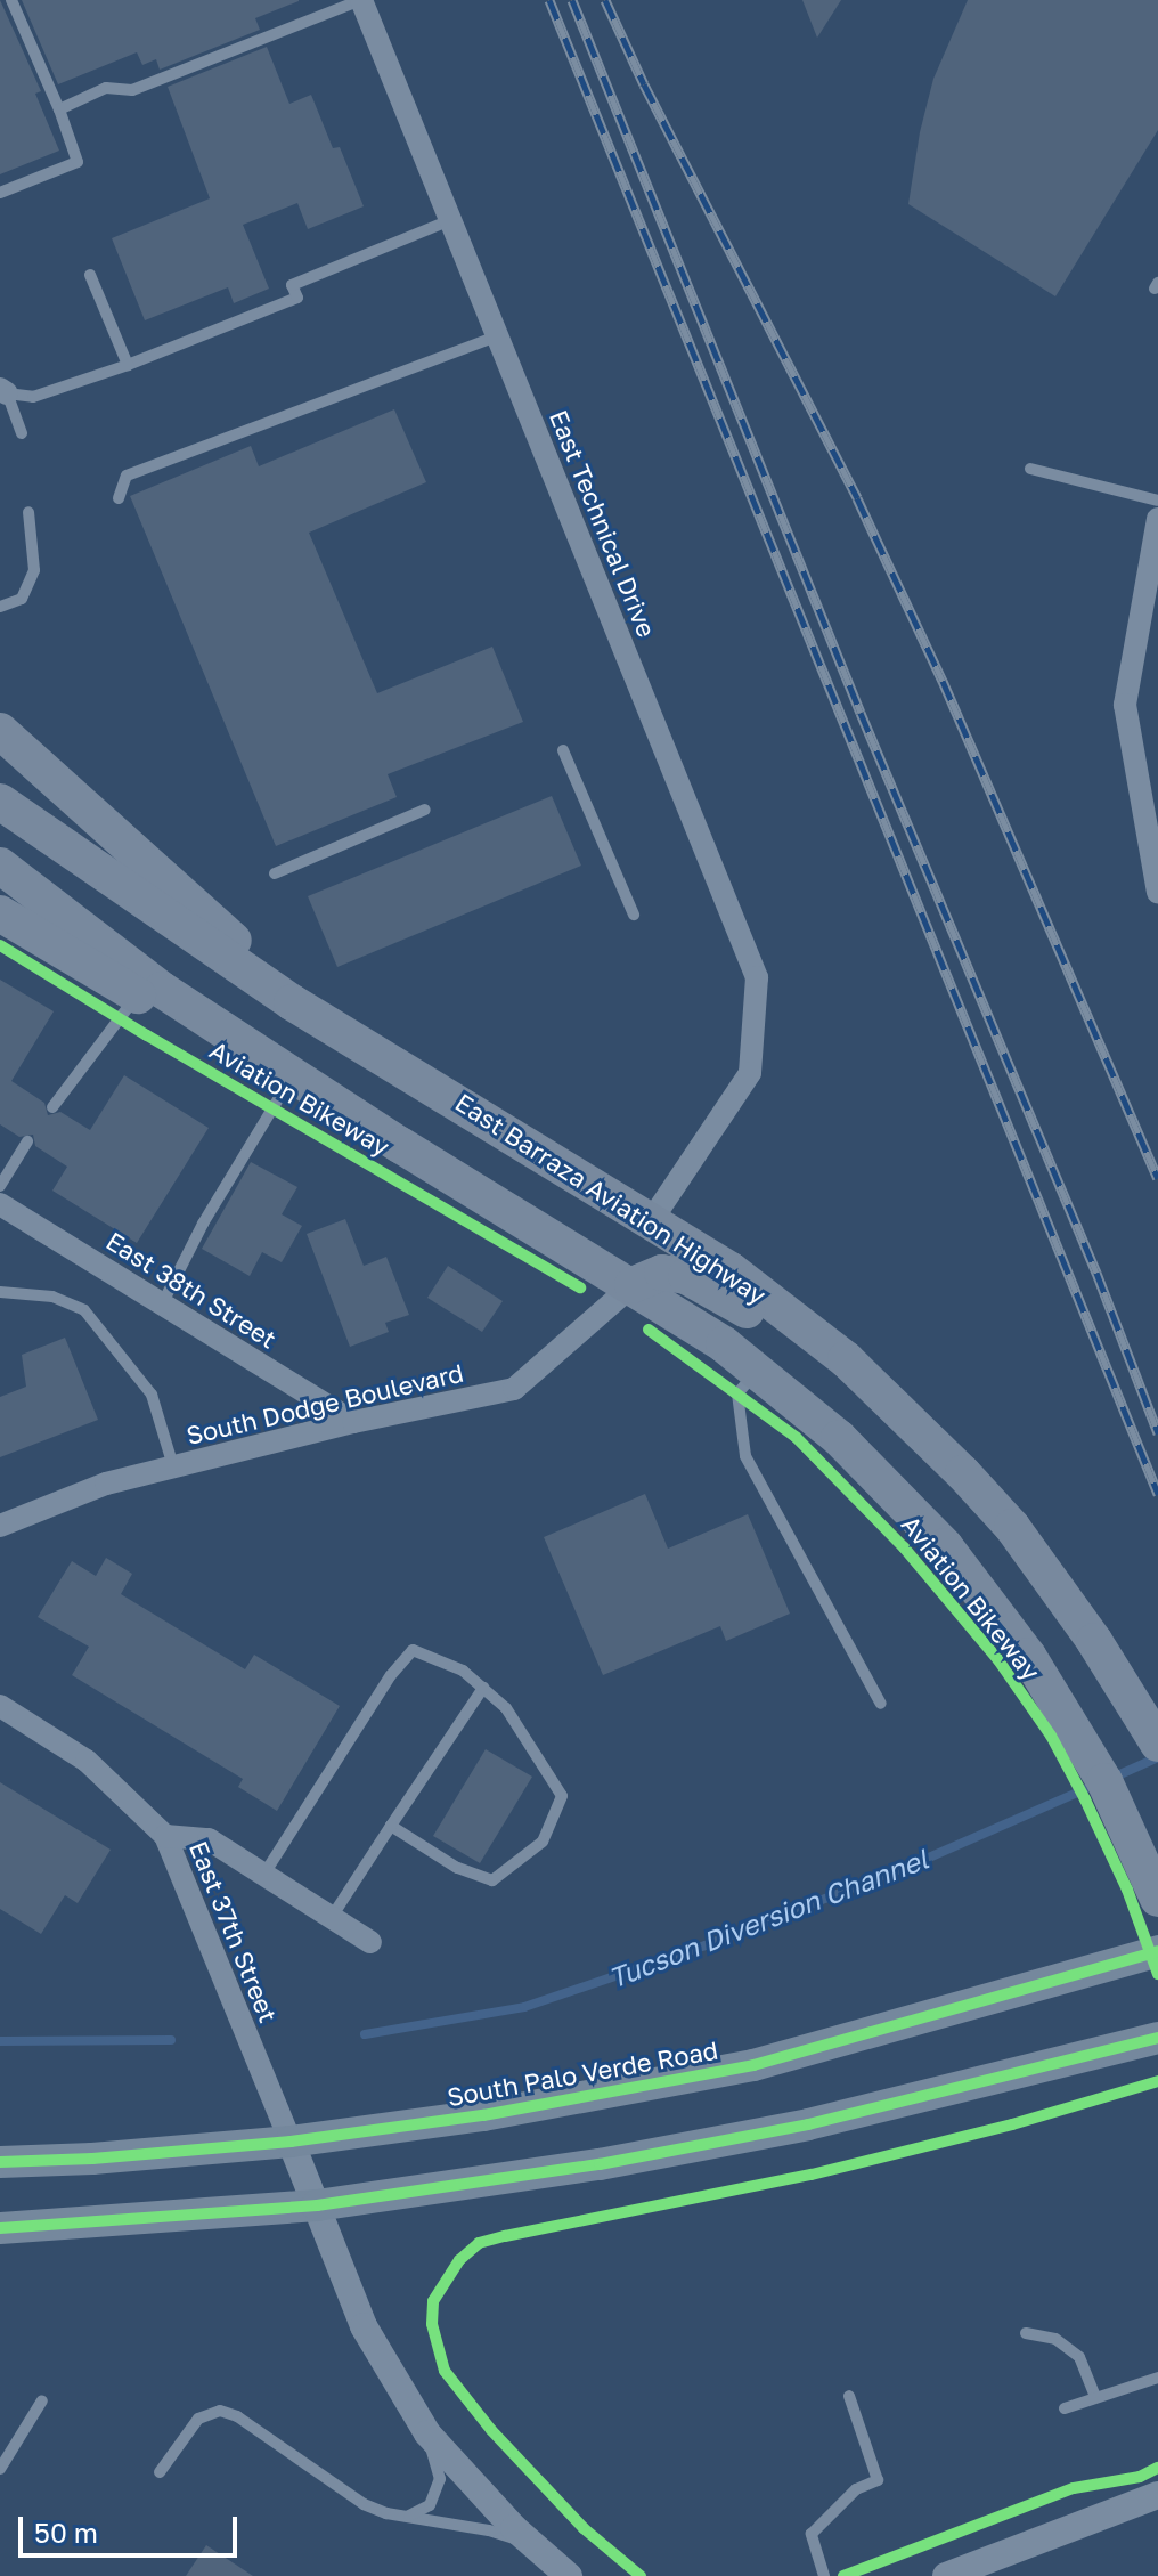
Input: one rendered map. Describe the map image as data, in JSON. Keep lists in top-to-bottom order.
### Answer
{
  "streets": {
    "main road": ["East Barraza Aviation Highway", "South Palo Verde Road"],
    "street": [
      "East Technical Drive",
      "East 38th Street",
      "South Dodge Boulevard",
      "East 37th Street"
    ],
    "cycle path": ["Aviation Bikeway"]
  },
  "crossings": [
    ["East Technical Drive", "East Barraza Aviation Highway"],
    ["East 38th Street", "South Dodge Boulevard"],
    ["East 37th Street", "South Palo Verde Road"]
  ],
  "water": ["Tucson Diversion Channel"],
  "scale_bar": "50 m"
}
